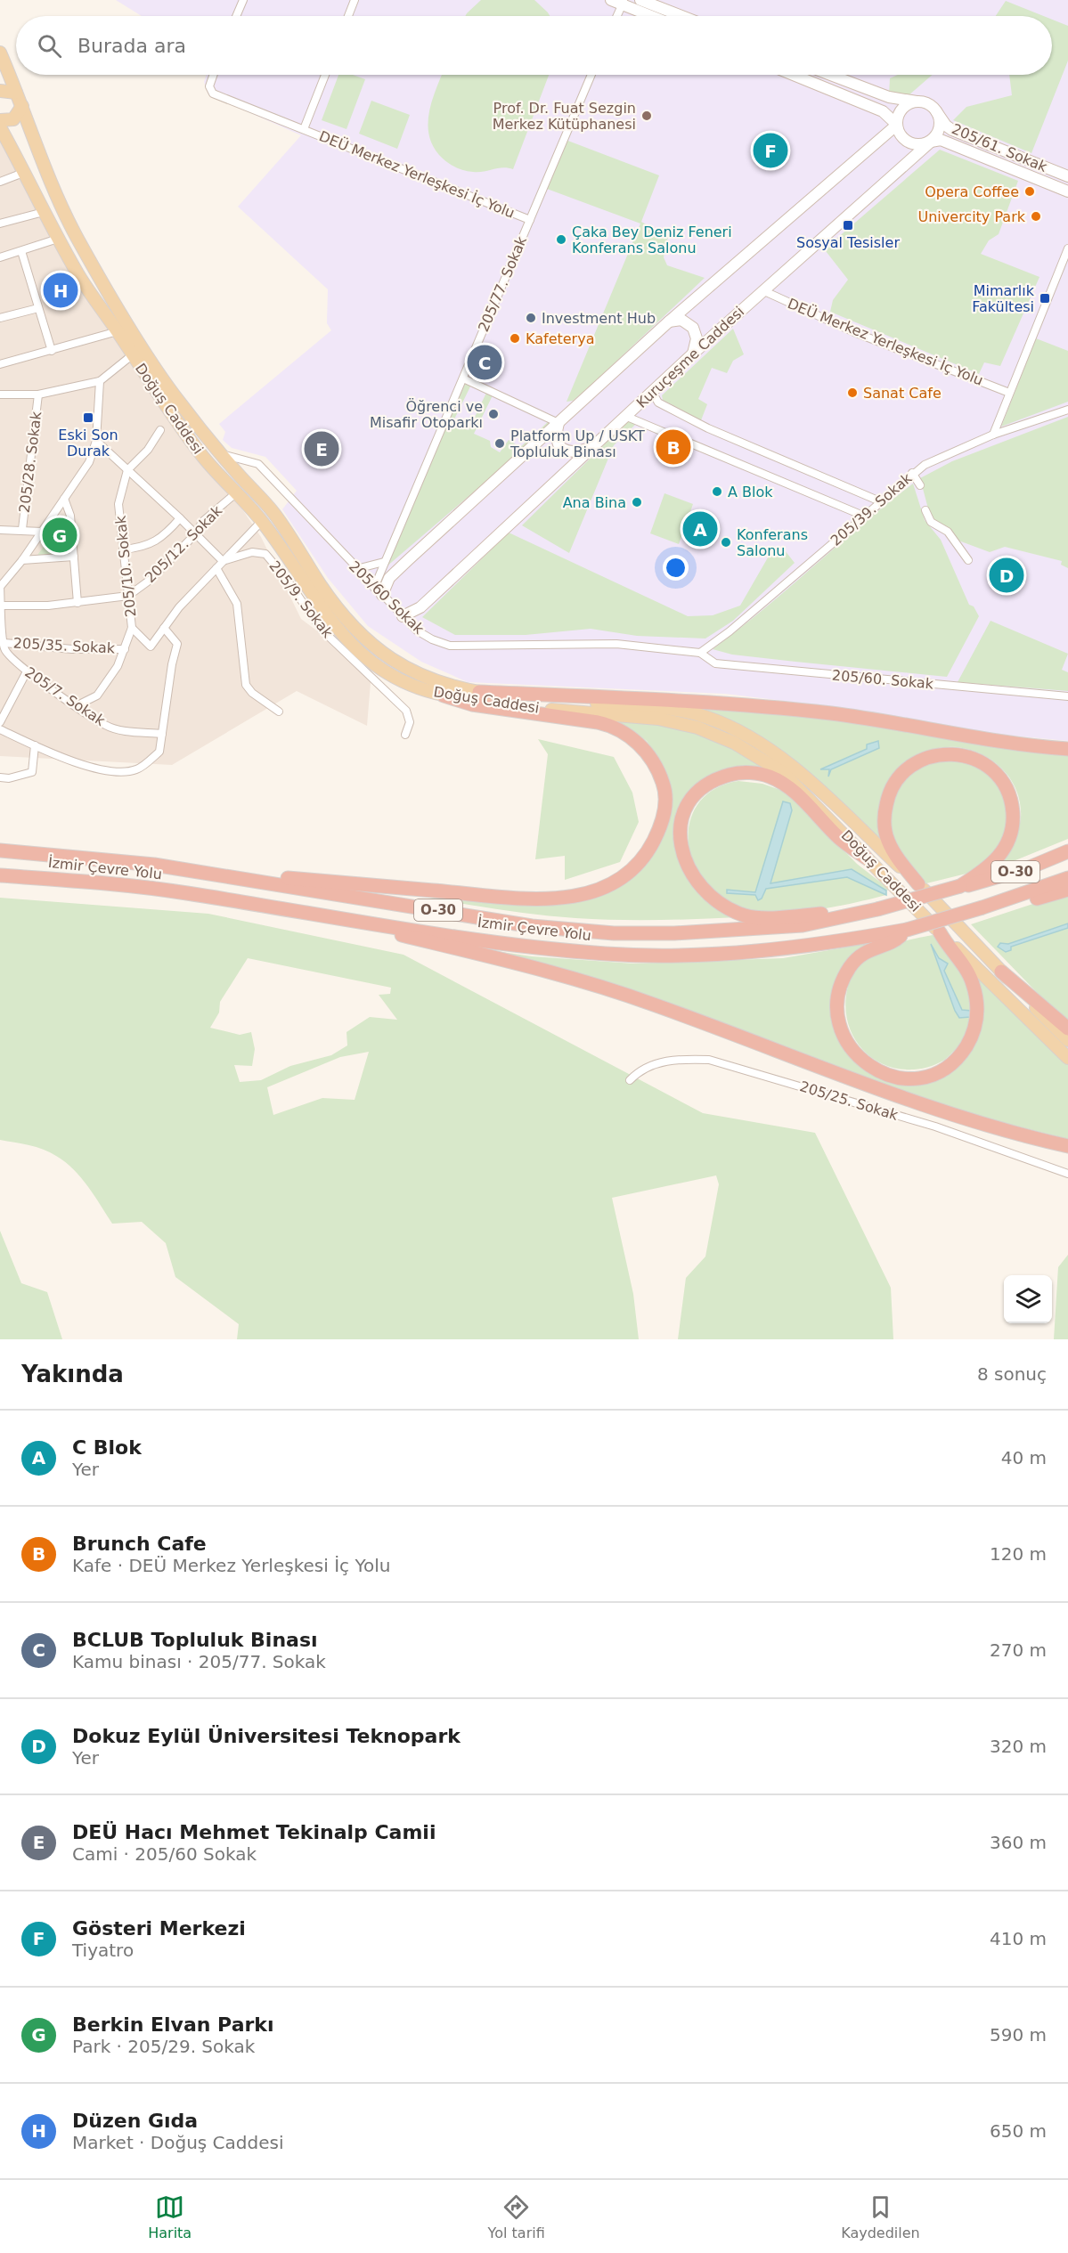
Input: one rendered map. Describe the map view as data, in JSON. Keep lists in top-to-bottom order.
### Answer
{
  "streets": {
    "highway": ["İzmir Çevre Yolu", "O-30"],
    "main road": ["Doğuş Caddesi"],
    "street": [
      "205/61. Sokak",
      "DEÜ Merkez Yerleşkesi İç Yolu",
      "205/77. Sokak",
      "Kuruçeşme Caddesi",
      "205/28. Sokak",
      "205/39. Sokak",
      "205/12. Sokak",
      "205/10. Sokak",
      "205/60 Sokak",
      "205/9. Sokak",
      "205/35. Sokak",
      "205/60. Sokak",
      "205/7. Sokak",
      "205/25. Sokak"
    ]
  },
  "crossings": [
    ["205/61. Sokak", "Kuruçeşme Caddesi"],
    ["DEÜ Merkez Yerleşkesi İç Yolu", "205/77. Sokak"],
    ["DEÜ Merkez Yerleşkesi İç Yolu", "Kuruçeşme Caddesi"],
    ["205/77. Sokak", "205/60 Sokak"],
    ["Kuruçeşme Caddesi", "205/60 Sokak"],
    ["Doğuş Caddesi", "205/12. Sokak"],
    ["Doğuş Caddesi", "205/60 Sokak"],
    ["205/39. Sokak", "205/60 Sokak"],
    ["205/39. Sokak", "205/60. Sokak"],
    ["205/12. Sokak", "205/10. Sokak"],
    ["205/10. Sokak", "205/35. Sokak"],
    ["205/10. Sokak", "205/7. Sokak"],
    ["205/60 Sokak", "205/60. Sokak"],
    ["205/35. Sokak", "205/7. Sokak"],
    ["İzmir Çevre Yolu", "O-30"]
  ],
  "places": {
    "other": [
      "Prof. Dr. Fuat Sezgin Merkez Kütüphanesi",
      "Opera Coffee",
      "Univercity Park",
      "Çaka Bey Deniz Feneri Konferans Salonu",
      "Investment Hub",
      "Kafeterya",
      "Sanat Cafe",
      "Öğrenci ve Misafir Otoparkı",
      "Platform Up / USKT Topluluk Binası",
      "A Blok",
      "Ana Bina",
      "Konferans Salonu"
    ],
    "transit": ["Sosyal Tesisler", "Mimarlık Fakültesi", "Eski Son Durak"]
  },
  "page": {
    "search": "Burada ara",
    "pins": [
      "F",
      "H",
      "C",
      "B",
      "E",
      "A",
      "G",
      "D"
    ],
    "heading": ["Yakında", "8 sonuç"],
    "list": [
      {
        "mark": "A",
        "name": "C Blok",
        "note": "Yer",
        "value": "40 m"
      },
      {
        "mark": "B",
        "name": "Brunch Cafe",
        "note": "Kafe · DEÜ Merkez Yerleşkesi İç Yolu",
        "value": "120 m"
      },
      {
        "mark": "C",
        "name": "BCLUB Topluluk Binası",
        "note": "Kamu binası · 205/77. Sokak",
        "value": "270 m"
      },
      {
        "mark": "D",
        "name": "Dokuz Eylül Üniversitesi Teknopark",
        "note": "Yer",
        "value": "320 m"
      },
      {
        "mark": "E",
        "name": "DEÜ Hacı Mehmet Tekinalp Camii",
        "note": "Cami · 205/60 Sokak",
        "value": "360 m"
      },
      {
        "mark": "F",
        "name": "Gösteri Merkezi",
        "note": "Tiyatro",
        "value": "410 m"
      },
      {
        "mark": "G",
        "name": "Berkin Elvan Parkı",
        "note": "Park · 205/29. Sokak",
        "value": "590 m"
      },
      {
        "mark": "H",
        "name": "Düzen Gıda",
        "note": "Market · Doğuş Caddesi",
        "value": "650 m"
      }
    ],
    "nav": ["Harita", "Yol tarifi", "Kaydedilen"]
  }
}
